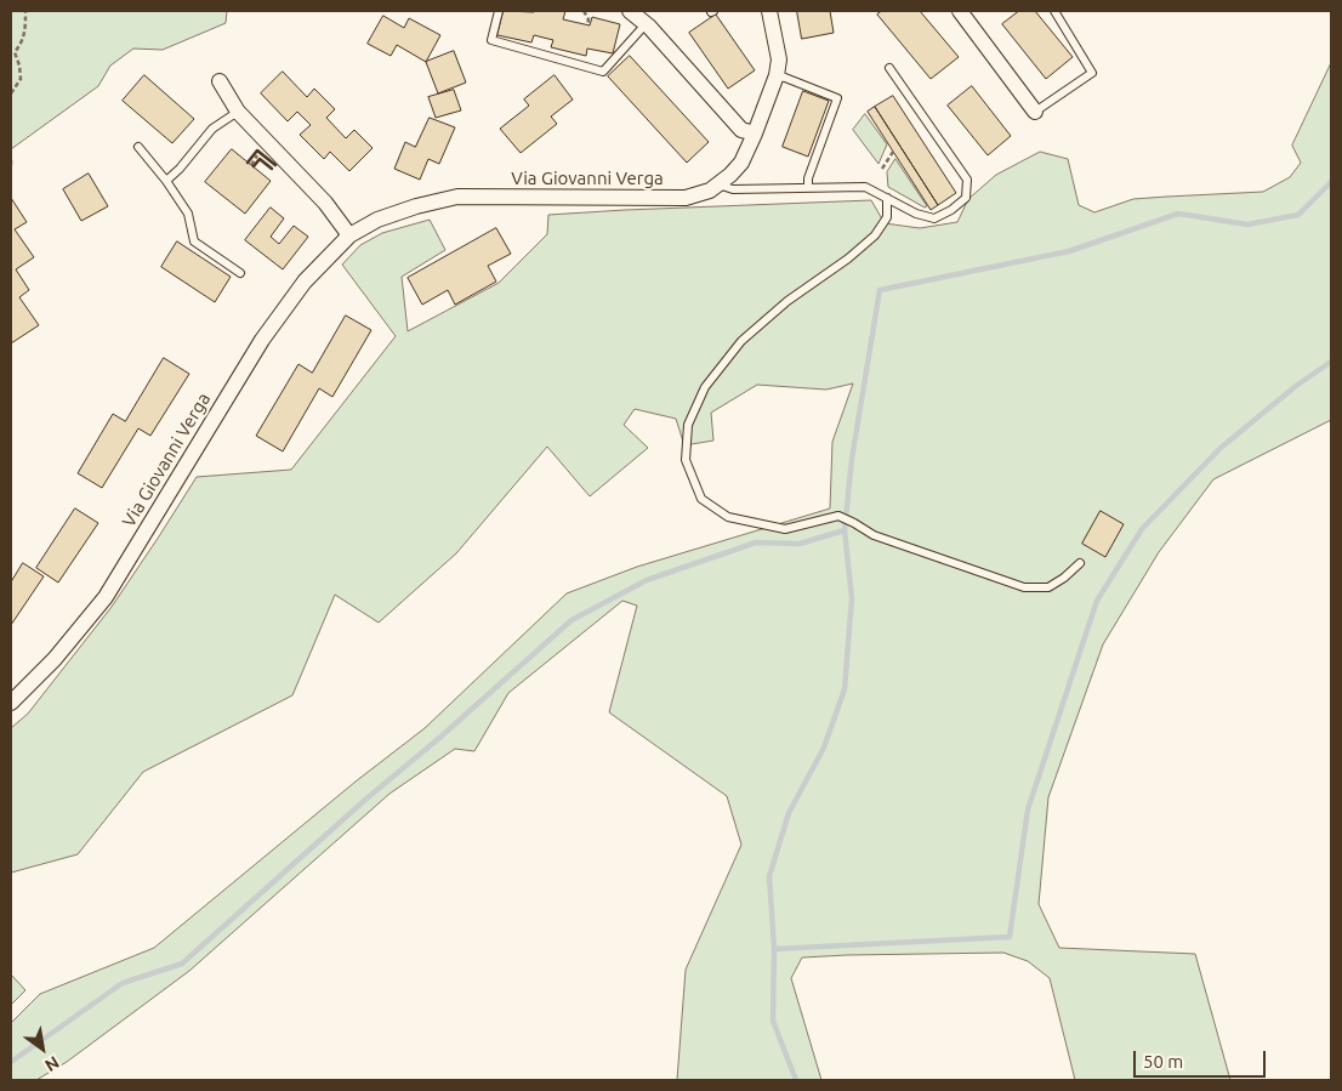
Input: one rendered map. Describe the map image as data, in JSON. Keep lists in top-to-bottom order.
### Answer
{
  "streets": {
    "street": ["Via Giovanni Verga"]
  },
  "scale_bar": "50 m",
  "north": "bottom right"
}
